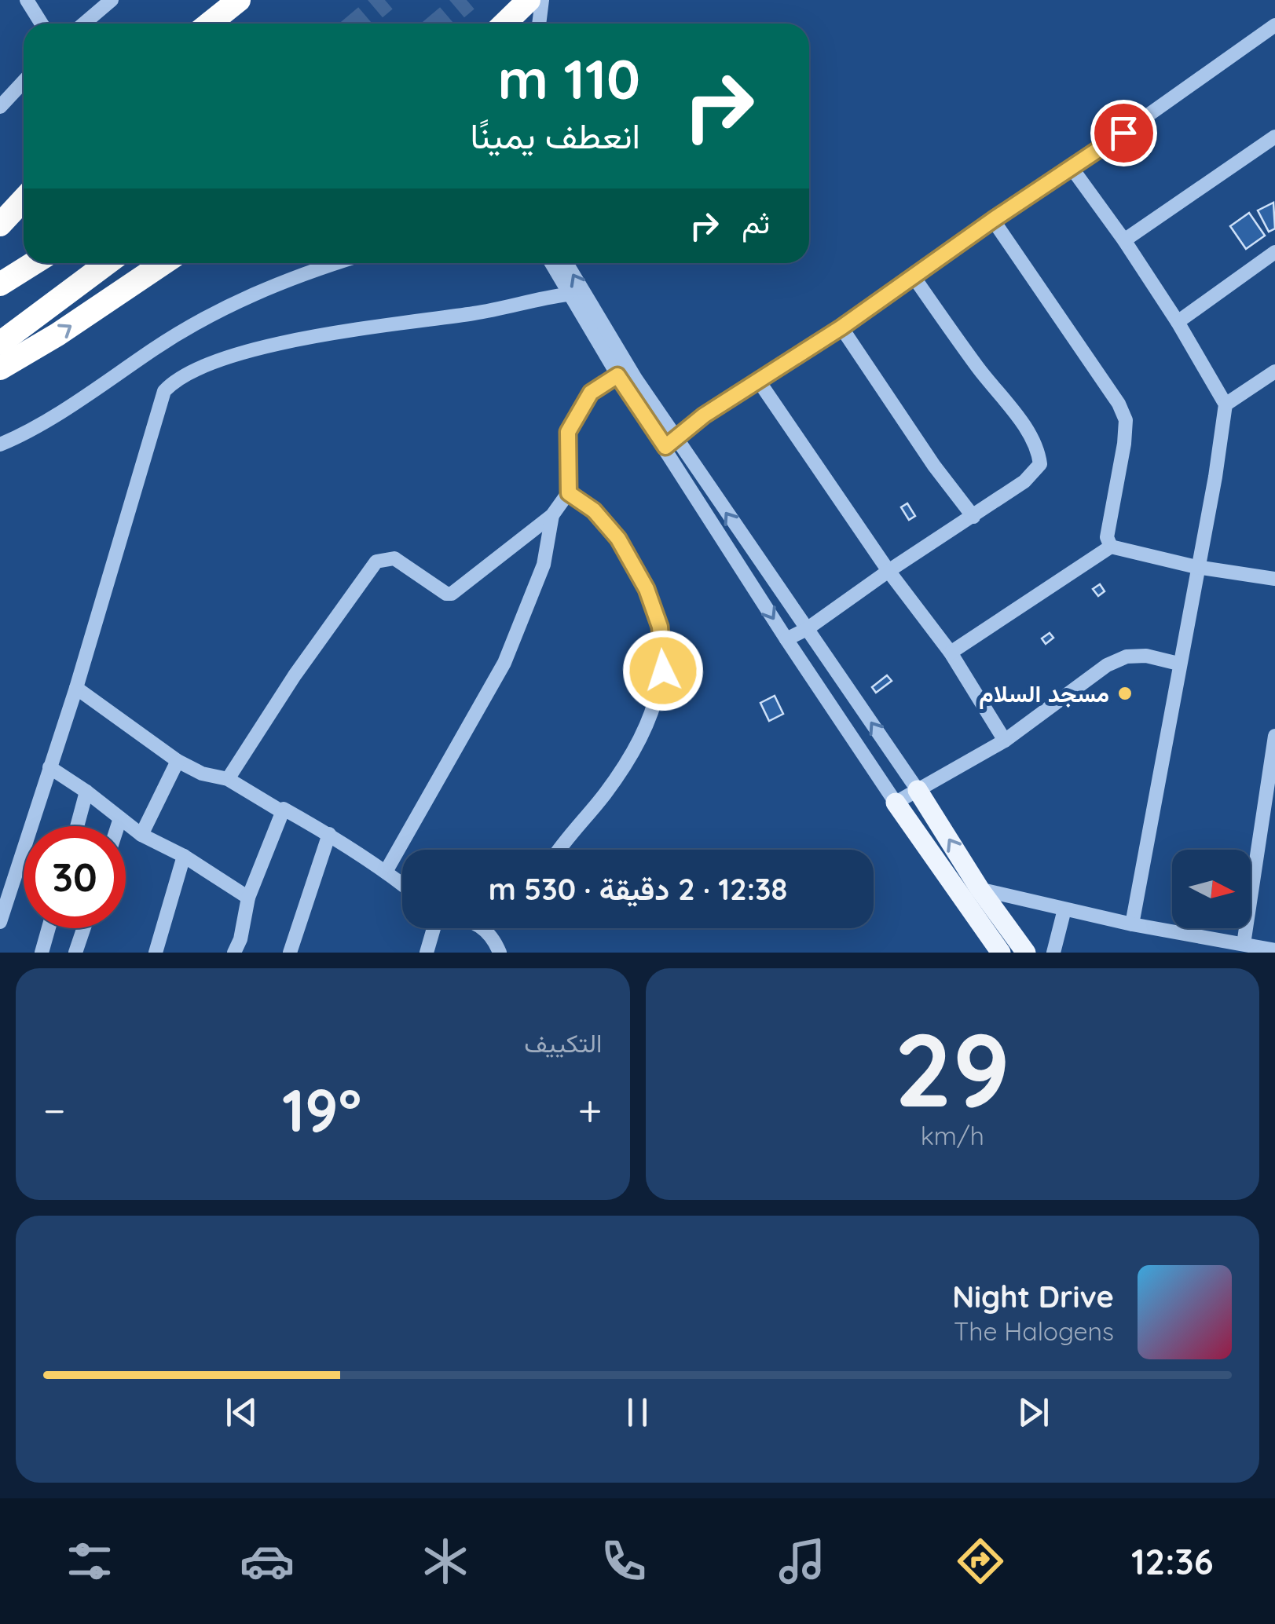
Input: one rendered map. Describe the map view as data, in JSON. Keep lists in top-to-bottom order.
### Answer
{
  "places": ["مسجد السلام"],
  "north": "right",
  "page": {
    "turn": ["110 m", "انعطف يمينًا"],
    "then": "ثم",
    "limit": "30",
    "trip": "12:38 · 2 دقيقة · 530 m",
    "tile": [
      ["29", "km/h"],
      "التكييف"
    ],
    "heat": ["−", "19°", "+"],
    "song": ["Night Drive", "The Halogens"],
    "tabs": "12:36"
  }
}
